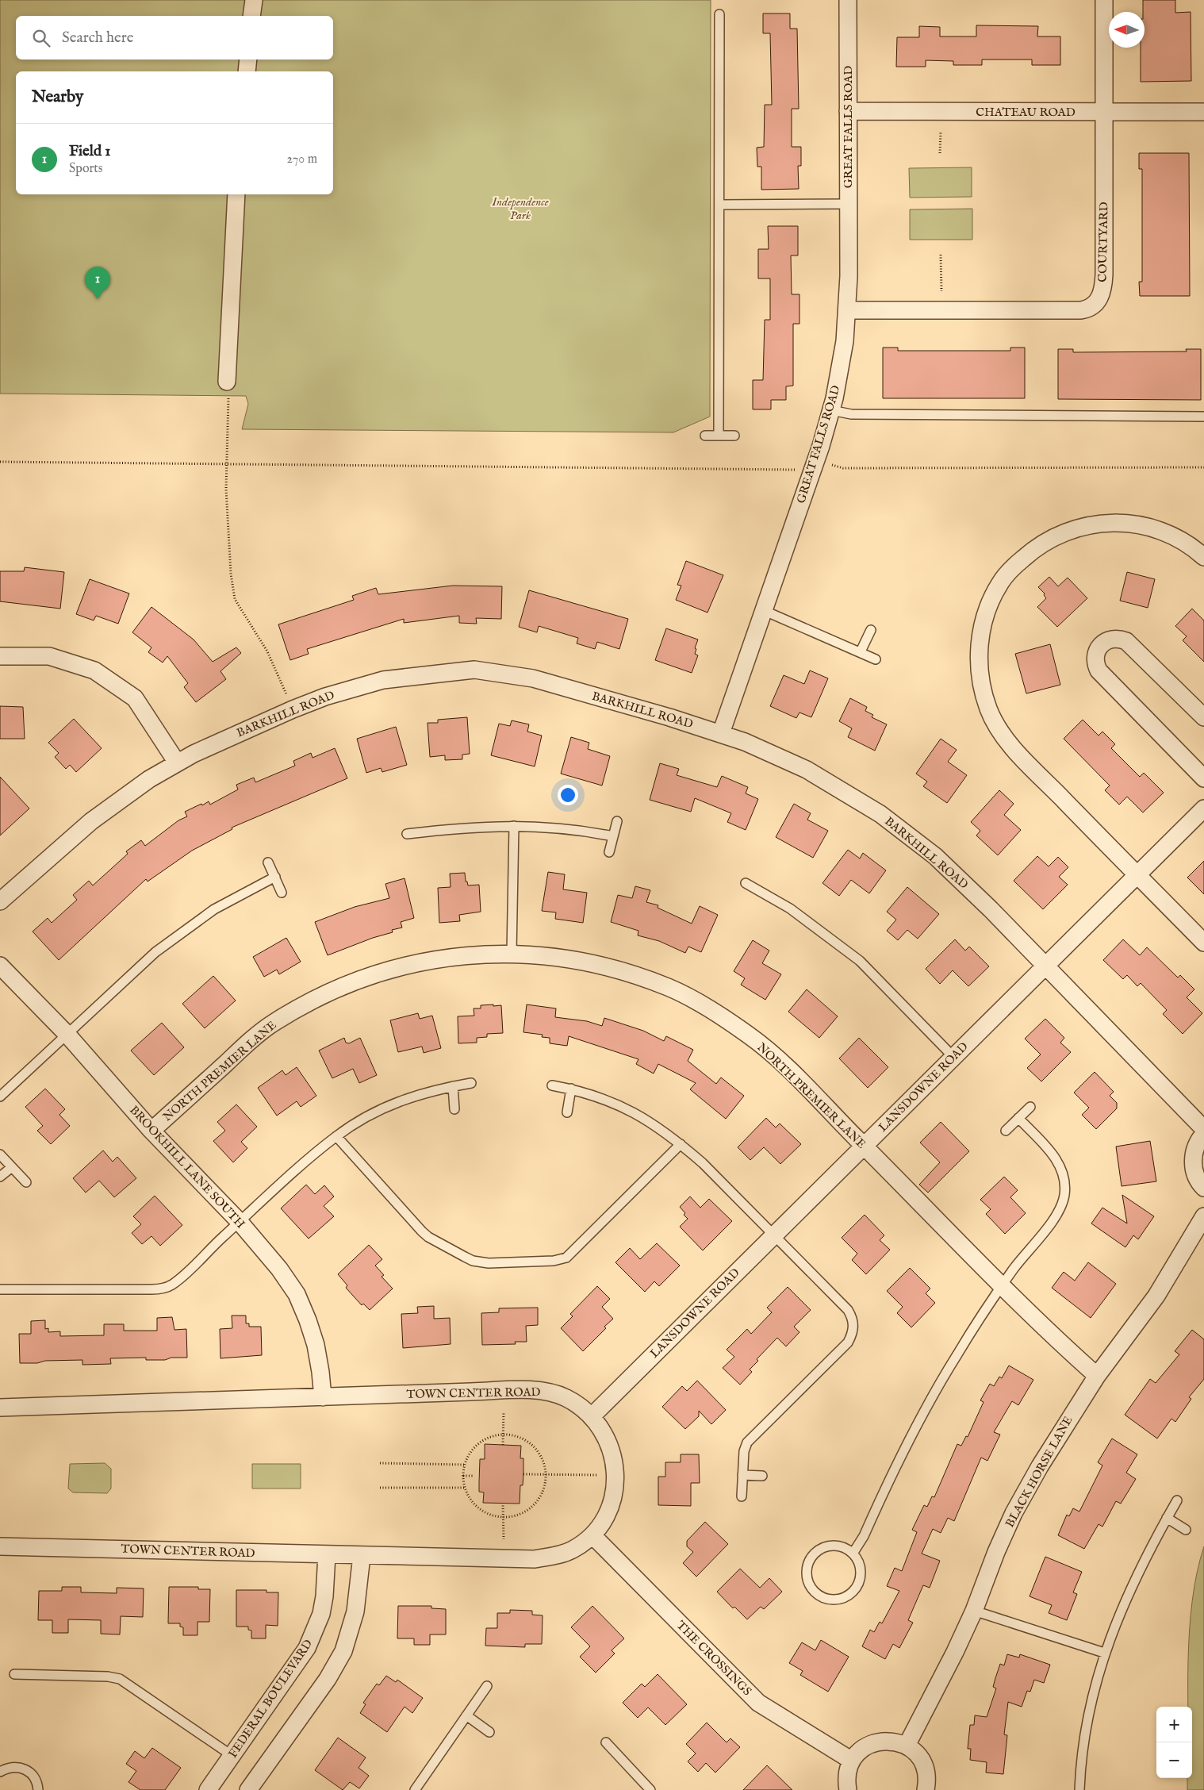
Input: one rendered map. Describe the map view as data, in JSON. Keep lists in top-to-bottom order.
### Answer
{
  "streets": {
    "street": [
      "CHATEAU ROAD",
      "GREAT FALLS ROAD",
      "COURTYARD",
      "BARKHILL ROAD",
      "NORTH PREMIER LANE",
      "LANSDOWNE ROAD",
      "BROOKHILL LANE SOUTH",
      "TOWN CENTER ROAD",
      "BLACK HORSE LANE",
      "THE CROSSINGS",
      "FEDERAL BOULEVARD"
    ]
  },
  "crossings": [
    ["CHATEAU ROAD", "GREAT FALLS ROAD"],
    ["CHATEAU ROAD", "COURTYARD"],
    ["GREAT FALLS ROAD", "COURTYARD"],
    ["GREAT FALLS ROAD", "BARKHILL ROAD"],
    ["BARKHILL ROAD", "LANSDOWNE ROAD"],
    ["NORTH PREMIER LANE", "LANSDOWNE ROAD"],
    ["NORTH PREMIER LANE", "BROOKHILL LANE SOUTH"],
    ["NORTH PREMIER LANE", "BLACK HORSE LANE"],
    ["LANSDOWNE ROAD", "TOWN CENTER ROAD"],
    ["BROOKHILL LANE SOUTH", "TOWN CENTER ROAD"],
    ["TOWN CENTER ROAD", "THE CROSSINGS"],
    ["TOWN CENTER ROAD", "FEDERAL BOULEVARD"]
  ],
  "parks": ["Independence Park"],
  "north": "left",
  "page": {
    "search": "Search here",
    "heading": "Nearby",
    "list": [
      {
        "mark": "1",
        "name": "Field 1",
        "note": "Sports",
        "value": "270 m"
      }
    ],
    "pins": "1",
    "map_buttons": ["+", "−"]
  }
}
